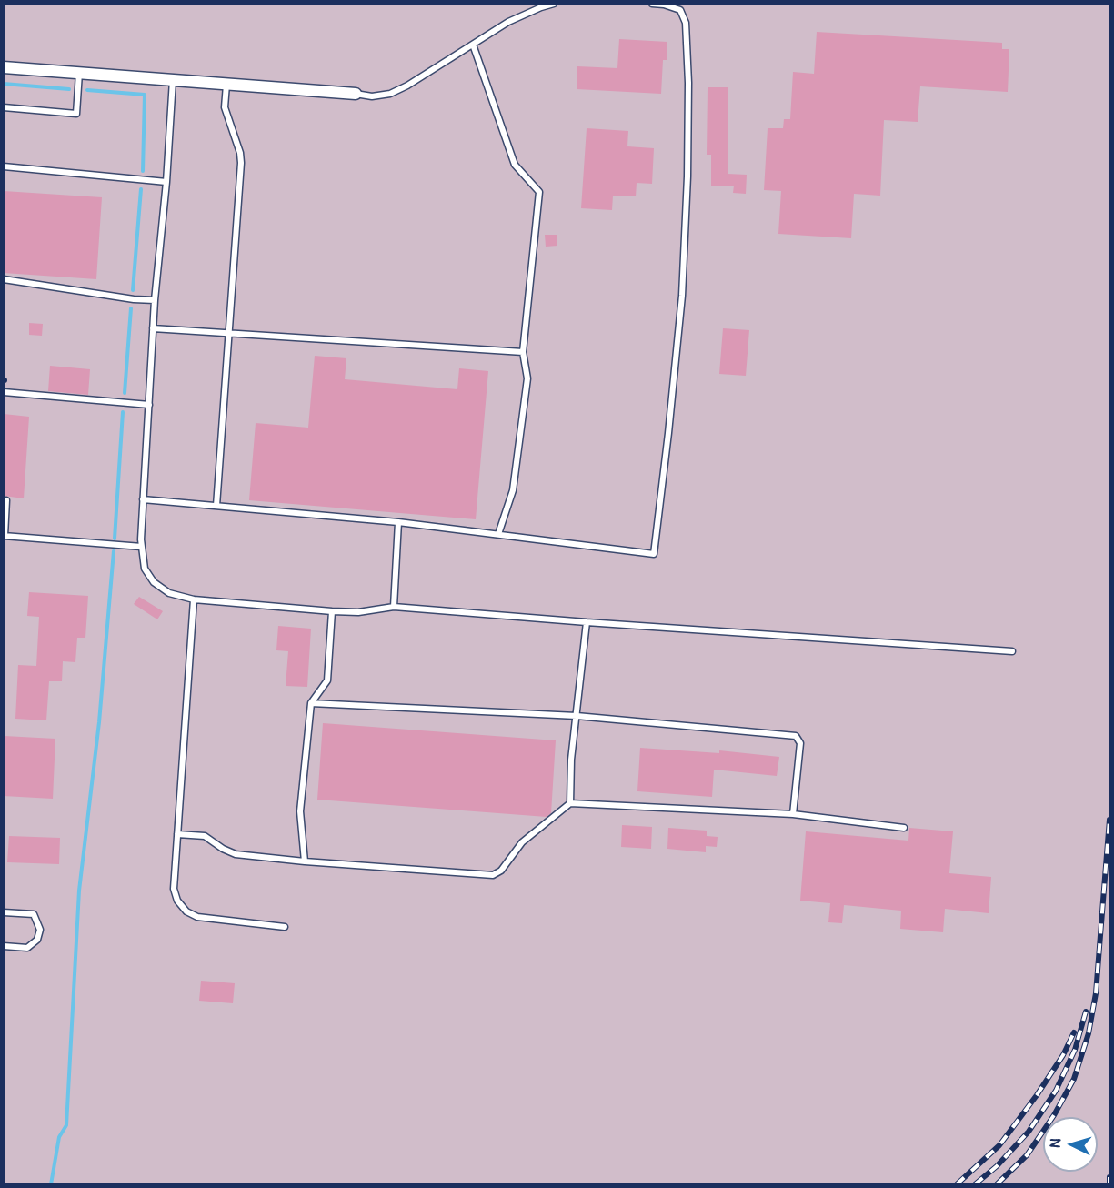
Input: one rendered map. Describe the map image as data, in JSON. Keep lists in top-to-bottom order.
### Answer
{
  "north": "left"
}
